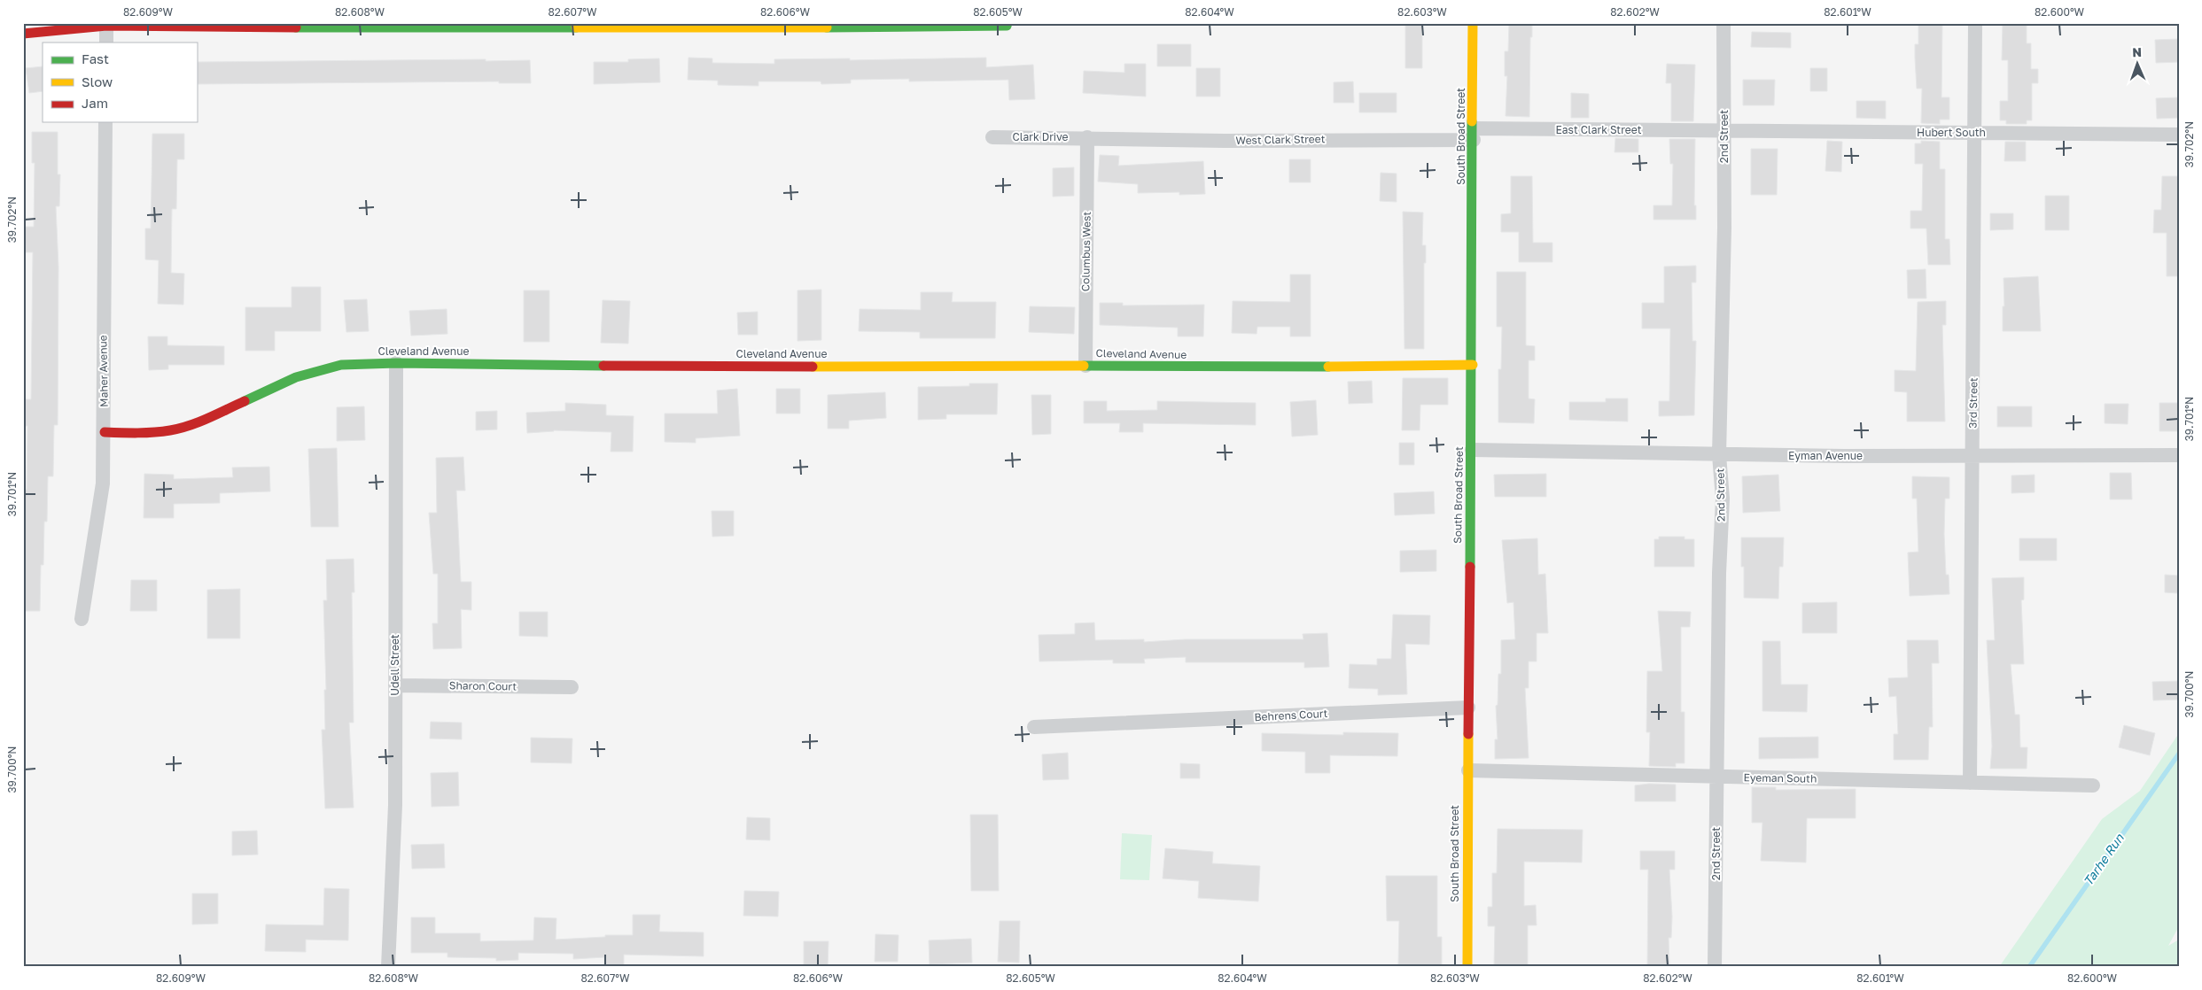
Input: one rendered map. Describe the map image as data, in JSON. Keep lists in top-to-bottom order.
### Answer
{
  "streets": {
    "street": [
      "East Clark Street",
      "Hubert South",
      "South Broad Street",
      "2nd Street",
      "Clark Drive",
      "West Clark Street",
      "Columbus West",
      "Cleveland Avenue",
      "Maher Avenue",
      "3rd Street",
      "Eyman Avenue",
      "Udell Street",
      "Sharon Court",
      "Behrens Court",
      "Eyeman South"
    ]
  },
  "crossings": [
    ["East Clark Street", "Hubert South"],
    ["East Clark Street", "South Broad Street"],
    ["East Clark Street", "2nd Street"],
    ["East Clark Street", "West Clark Street"],
    ["Hubert South", "2nd Street"],
    ["Hubert South", "3rd Street"],
    ["South Broad Street", "West Clark Street"],
    ["South Broad Street", "Cleveland Avenue"],
    ["South Broad Street", "Eyman Avenue"],
    ["South Broad Street", "Behrens Court"],
    ["South Broad Street", "Eyeman South"],
    ["2nd Street", "Eyman Avenue"],
    ["2nd Street", "Eyeman South"],
    ["Clark Drive", "West Clark Street"],
    ["Clark Drive", "Columbus West"],
    ["West Clark Street", "Columbus West"],
    ["Columbus West", "Cleveland Avenue"],
    ["Cleveland Avenue", "Maher Avenue"],
    ["Cleveland Avenue", "Udell Street"],
    ["3rd Street", "Eyman Avenue"],
    ["3rd Street", "Eyeman South"],
    ["Udell Street", "Sharon Court"]
  ],
  "water": ["Tarhe Run"],
  "legend": ["Fast", "Slow", "Jam"],
  "north": "top",
  "coordinates": [
    "82.609°W",
    "82.608°W",
    "82.607°W",
    "82.606°W",
    "82.605°W",
    "82.604°W",
    "82.603°W",
    "82.602°W",
    "82.601°W",
    "82.600°W",
    "39.702°N",
    "39.701°N",
    "39.700°N"
  ]
}
